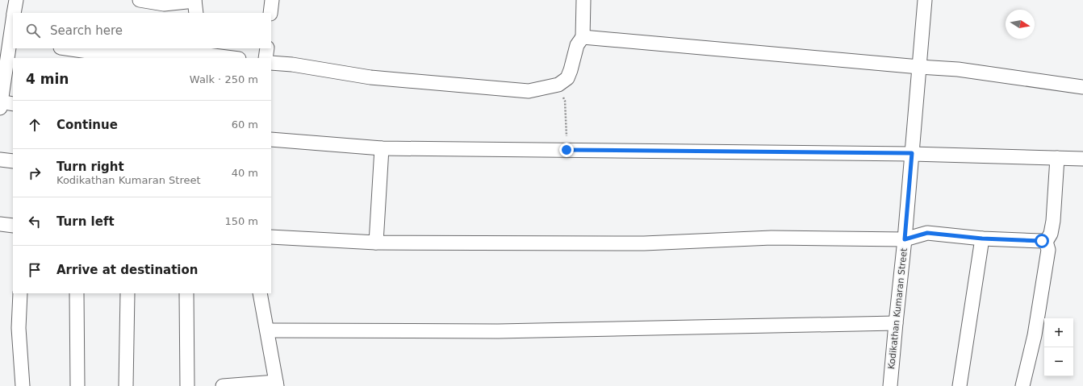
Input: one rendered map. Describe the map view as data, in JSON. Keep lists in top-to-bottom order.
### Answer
{
  "streets": {
    "street": ["Kodikathan Kumaran Street"]
  },
  "north": "right",
  "page": {
    "search": "Search here",
    "heading": ["4 min", "Walk · 250 m"],
    "list": [
      ["Continue", "60 m"],
      ["Turn right", "Kodikathan Kumaran Street", "40 m"],
      ["Turn left", "150 m"],
      "Arrive at destination"
    ],
    "map_buttons": ["+", "−"]
  }
}
